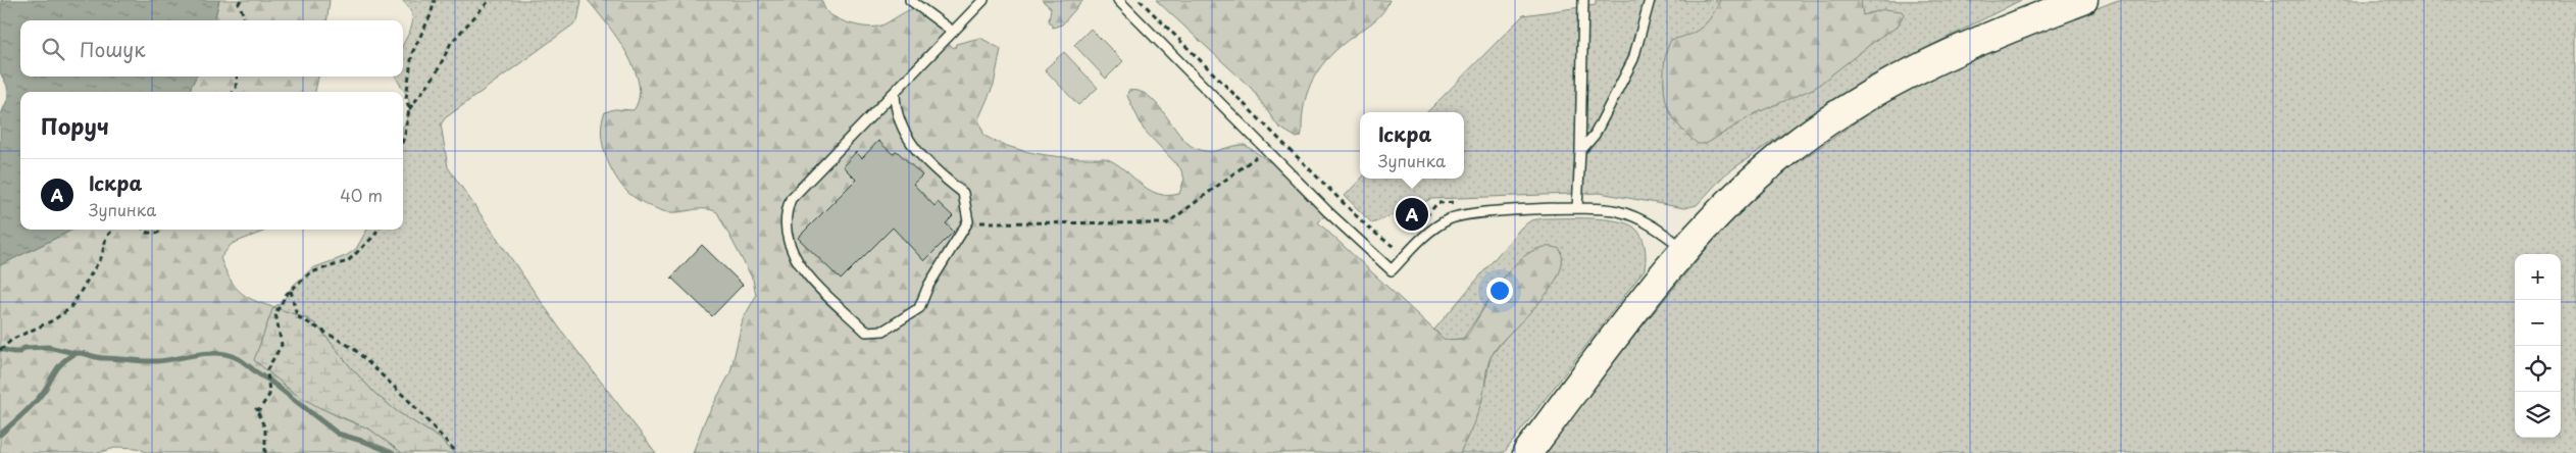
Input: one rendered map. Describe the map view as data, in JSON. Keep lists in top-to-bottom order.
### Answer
{
  "page": {
    "search": "Пошук",
    "heading": "Поруч",
    "popup": ["Іскра", "Зупинка"],
    "list": [
      {
        "mark": "A",
        "name": "Іскра",
        "note": "Зупинка",
        "value": "40 m"
      }
    ],
    "pins": "A",
    "map_buttons": ["+", "−"]
  }
}
